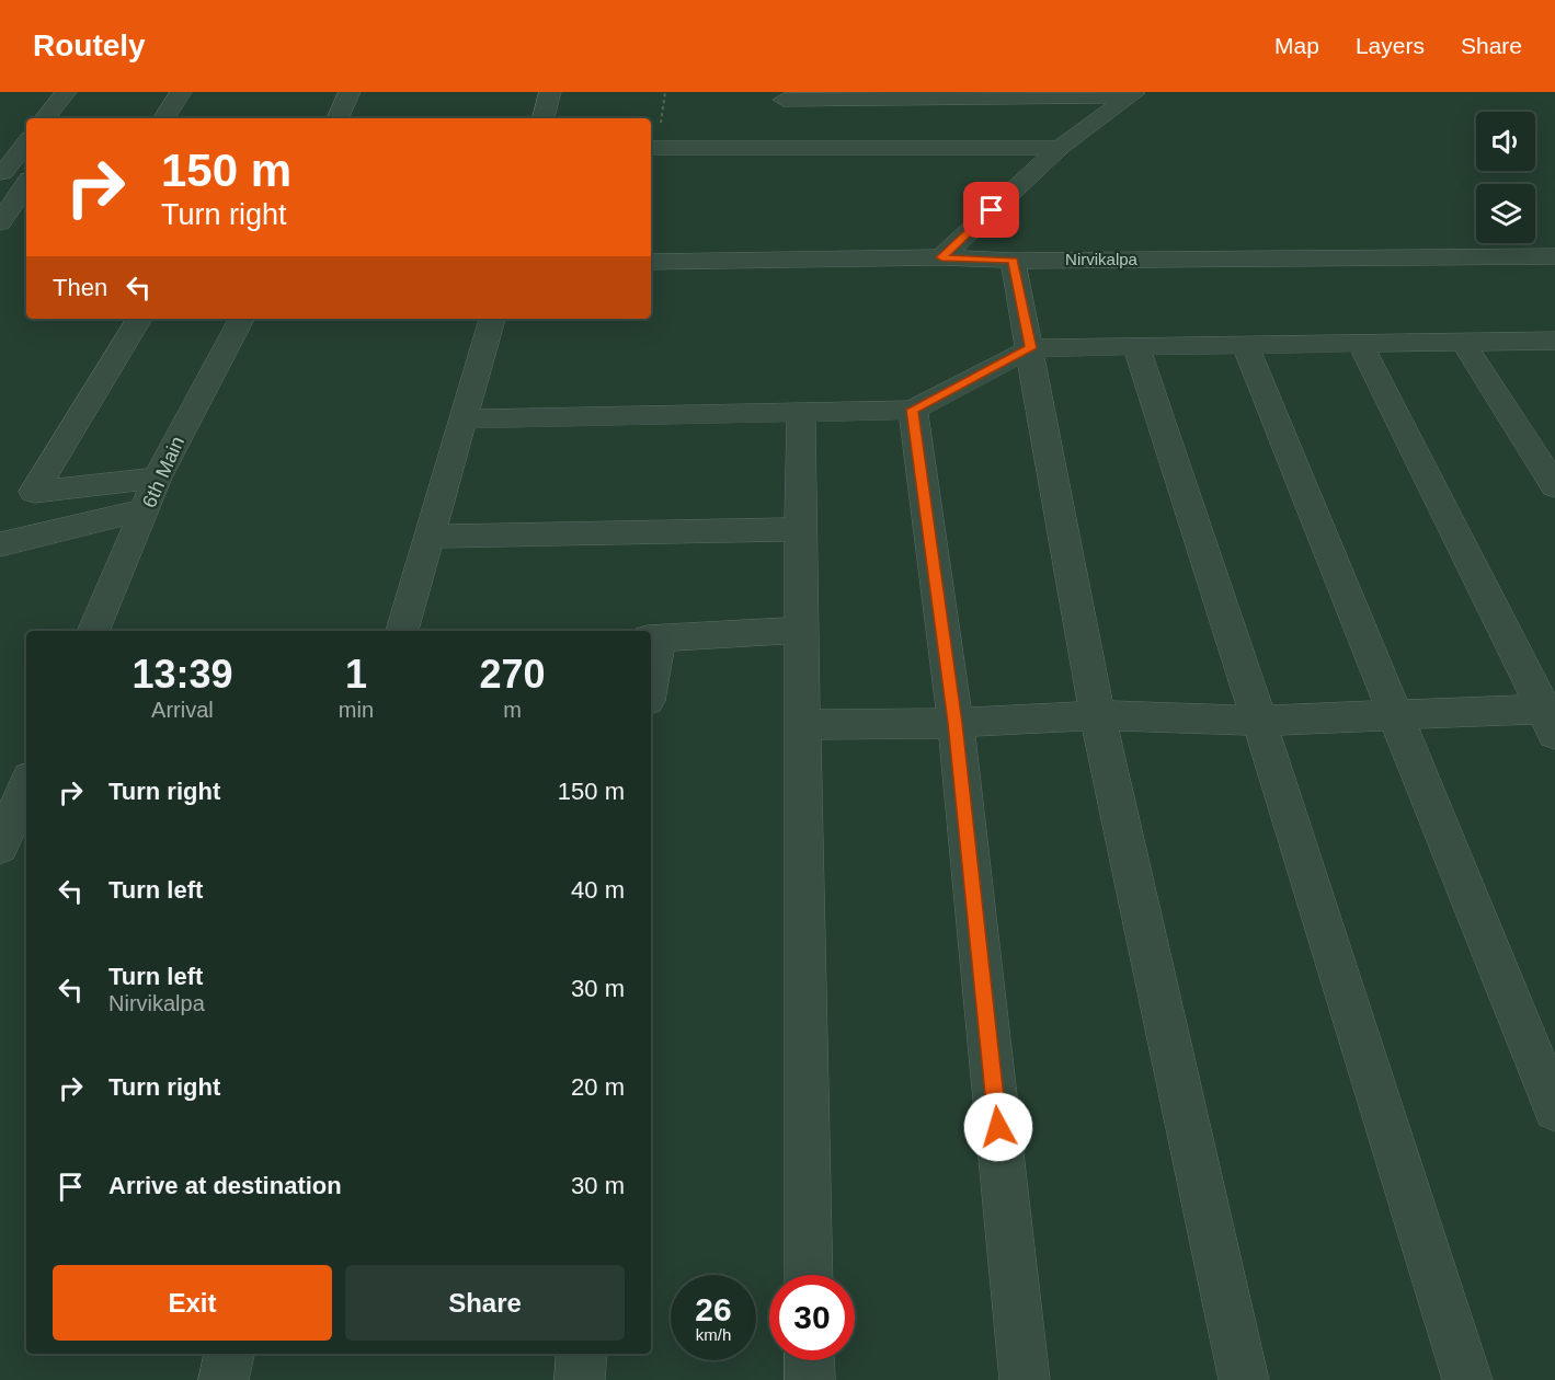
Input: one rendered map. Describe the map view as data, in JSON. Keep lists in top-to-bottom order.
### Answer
{
  "streets": {
    "street": ["Nirvikalpa", "6th Main"]
  },
  "page": {
    "header": "Routely",
    "nav": ["Map", "Layers", "Share"],
    "turn": ["150 m", "Turn right"],
    "then": "Then",
    "eta": [
      "13:39",
      "Arrival",
      "1",
      "min",
      "270",
      "m"
    ],
    "list": [
      {
        "name": "Turn right",
        "value": "150 m"
      },
      {
        "name": "Turn left",
        "value": "40 m"
      },
      {
        "name": "Turn left",
        "note": "Nirvikalpa",
        "value": "30 m"
      },
      {
        "name": "Turn right",
        "value": "20 m"
      },
      {
        "name": "Arrive at destination",
        "value": "30 m"
      }
    ],
    "buttons": ["Exit", "Share"],
    "speed": "26 km/h",
    "limit": "30"
  }
}
